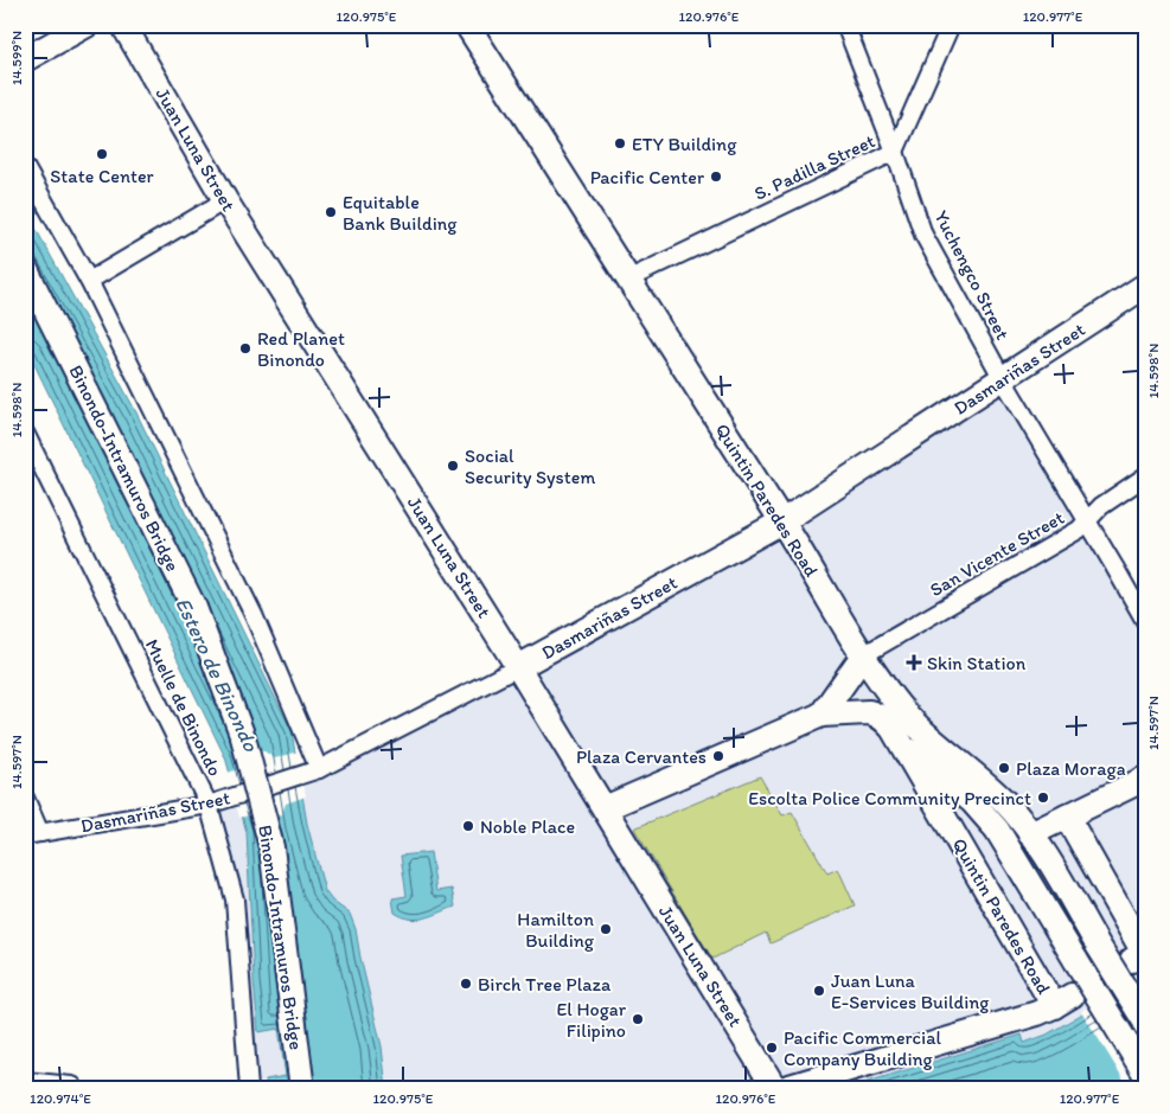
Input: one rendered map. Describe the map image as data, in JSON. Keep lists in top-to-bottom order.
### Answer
{
  "streets": {
    "main road": [
      "Juan Luna Street",
      "Dasmariñas Street",
      "Binondo-Intramuros Bridge",
      "Quintin Paredes Road"
    ],
    "street": [
      "S. Padilla Street",
      "Yuchengco Street",
      "San Vicente Street",
      "Muelle de Binondo"
    ]
  },
  "crossings": [
    ["Juan Luna Street", "Dasmariñas Street"],
    ["S. Padilla Street", "Yuchengco Street"],
    ["S. Padilla Street", "Quintin Paredes Road"],
    ["Yuchengco Street", "Dasmariñas Street"],
    ["Yuchengco Street", "San Vicente Street"],
    ["Dasmariñas Street", "Quintin Paredes Road"],
    ["Dasmariñas Street", "Muelle de Binondo"],
    ["Quintin Paredes Road", "San Vicente Street"]
  ],
  "water": ["Estero de Binondo"],
  "places": {
    "other": [
      "ETY Building",
      "State Center",
      "Pacific Center",
      "Equitable Bank Building",
      "Red Planet Binondo",
      "Social Security System",
      "Plaza Cervantes",
      "Plaza Moraga",
      "Escolta Police Community Precinct",
      "Noble Place",
      "Hamilton Building",
      "Birch Tree Plaza",
      "Juan Luna E-Services Building",
      "El Hogar Filipino",
      "Pacific Commercial Company Building"
    ],
    "health": ["Skin Station"]
  },
  "coordinates": [
    "120.975°E",
    "120.976°E",
    "120.977°E",
    "14.599°N",
    "14.598°N",
    "14.597°N",
    "120.974°E"
  ]
}
